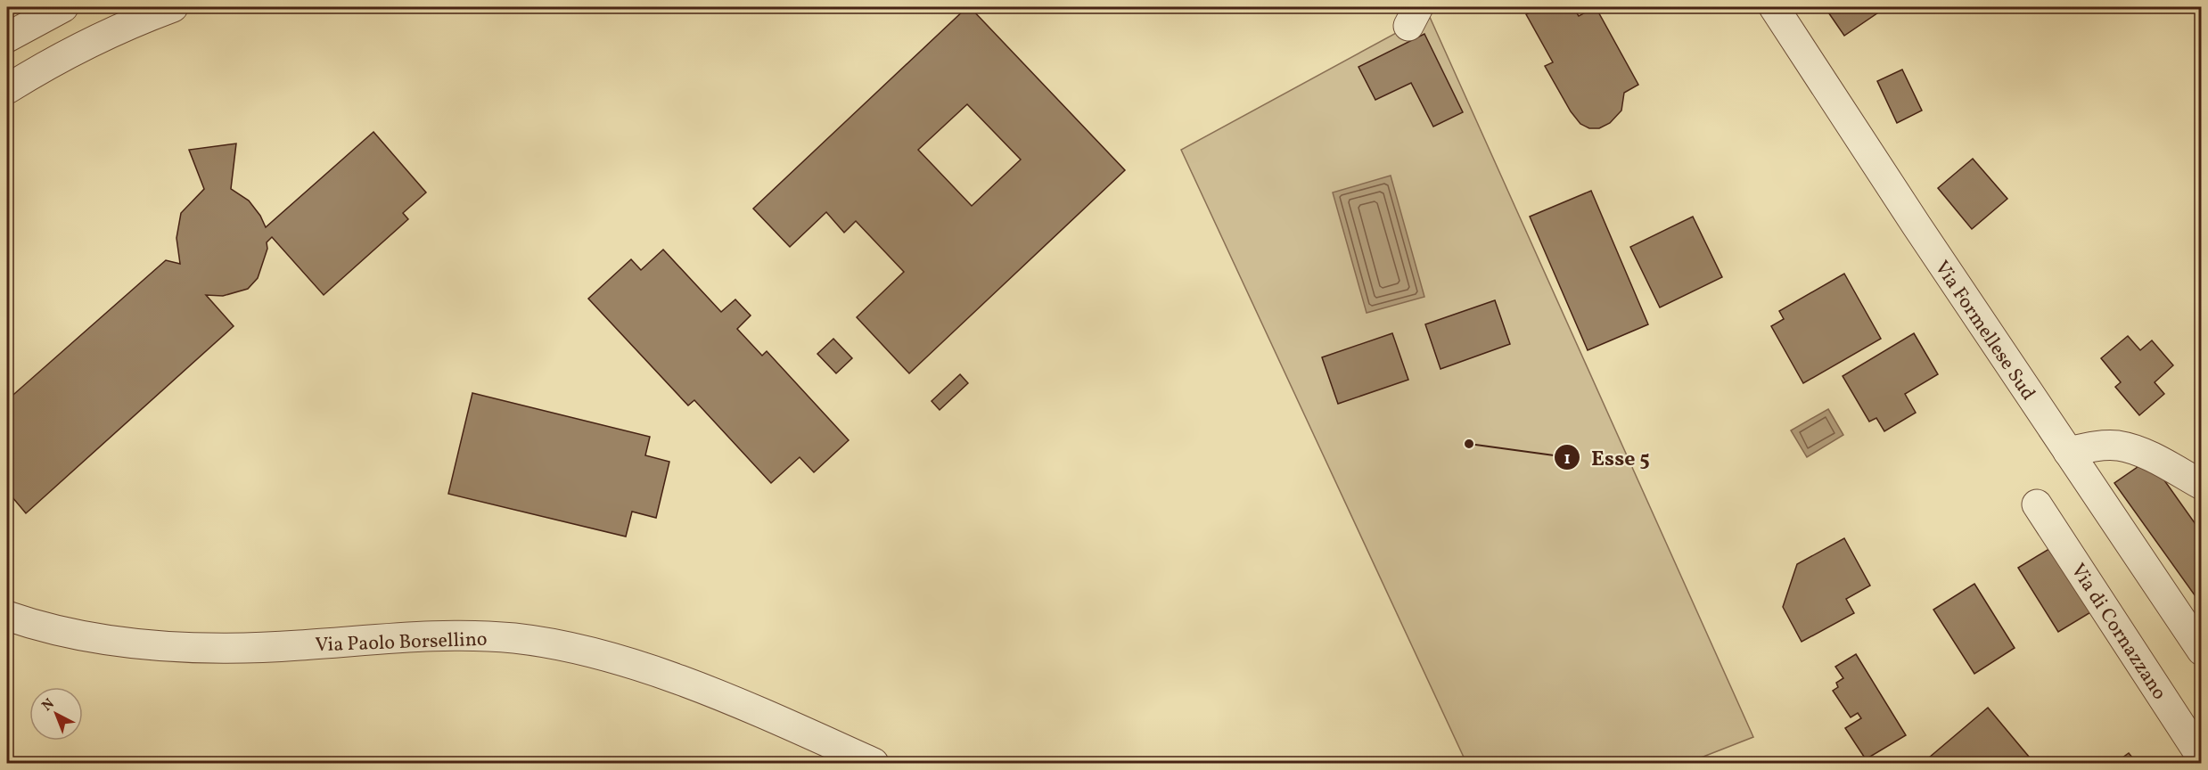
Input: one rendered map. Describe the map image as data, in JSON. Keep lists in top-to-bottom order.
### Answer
{
  "streets": {
    "street": ["Via Formellese Sud", "Via di Cornazzano", "Via Paolo Borsellino"]
  },
  "places": ["Esse 5"],
  "north": "top left"
}
